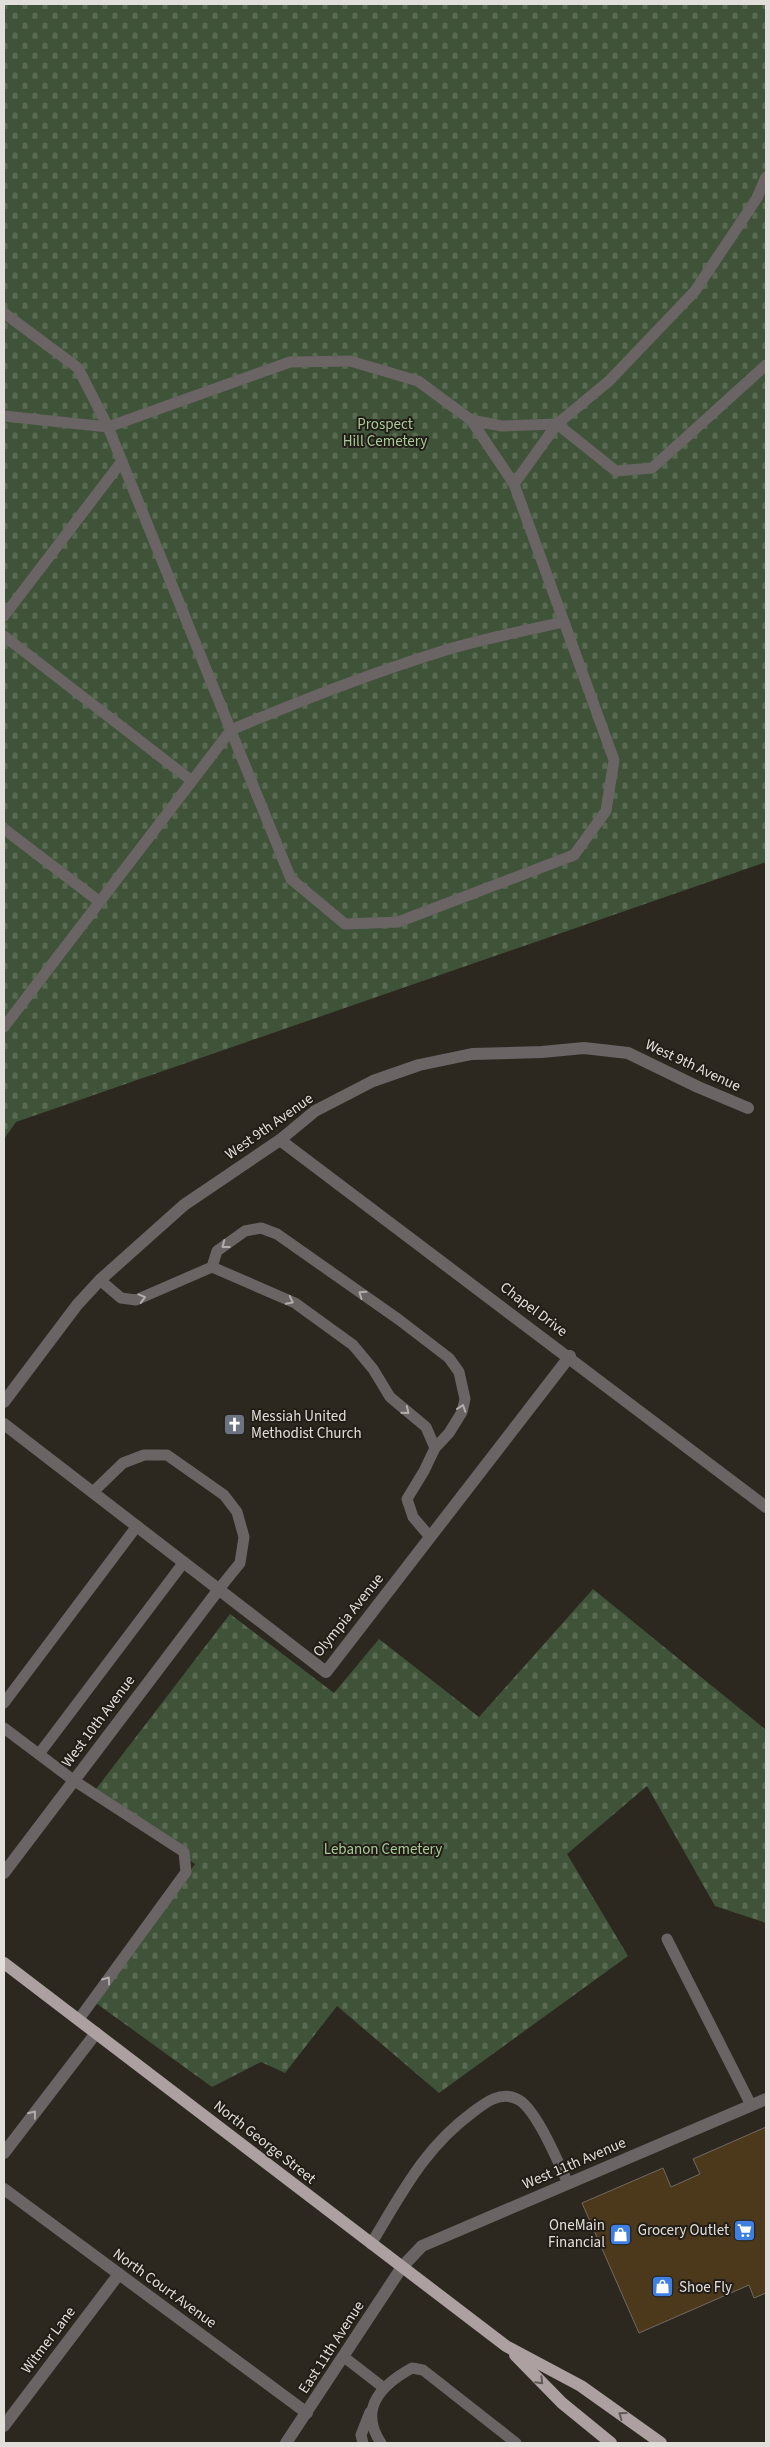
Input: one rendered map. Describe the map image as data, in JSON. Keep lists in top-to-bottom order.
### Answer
{
  "streets": {
    "main road": ["North George Street"],
    "street": [
      "West 9th Avenue",
      "Chapel Drive",
      "Olympia Avenue",
      "West 10th Avenue",
      "West 11th Avenue",
      "North Court Avenue",
      "Witmer Lane",
      "East 11th Avenue"
    ]
  },
  "crossings": [
    ["West 9th Avenue", "Chapel Drive"],
    ["Chapel Drive", "Olympia Avenue"],
    ["Olympia Avenue", "West 10th Avenue"],
    ["North George Street", "West 11th Avenue"],
    ["North George Street", "East 11th Avenue"],
    ["West 11th Avenue", "East 11th Avenue"],
    ["North Court Avenue", "Witmer Lane"],
    ["North Court Avenue", "East 11th Avenue"]
  ],
  "parks": ["Prospect Hill Cemetery", "Lebanon Cemetery"],
  "places": {
    "church": ["Messiah United Methodist Church"],
    "supermarket": ["Grocery Outlet"],
    "shop": ["OneMain Financial", "Shoe Fly"]
  }
}
